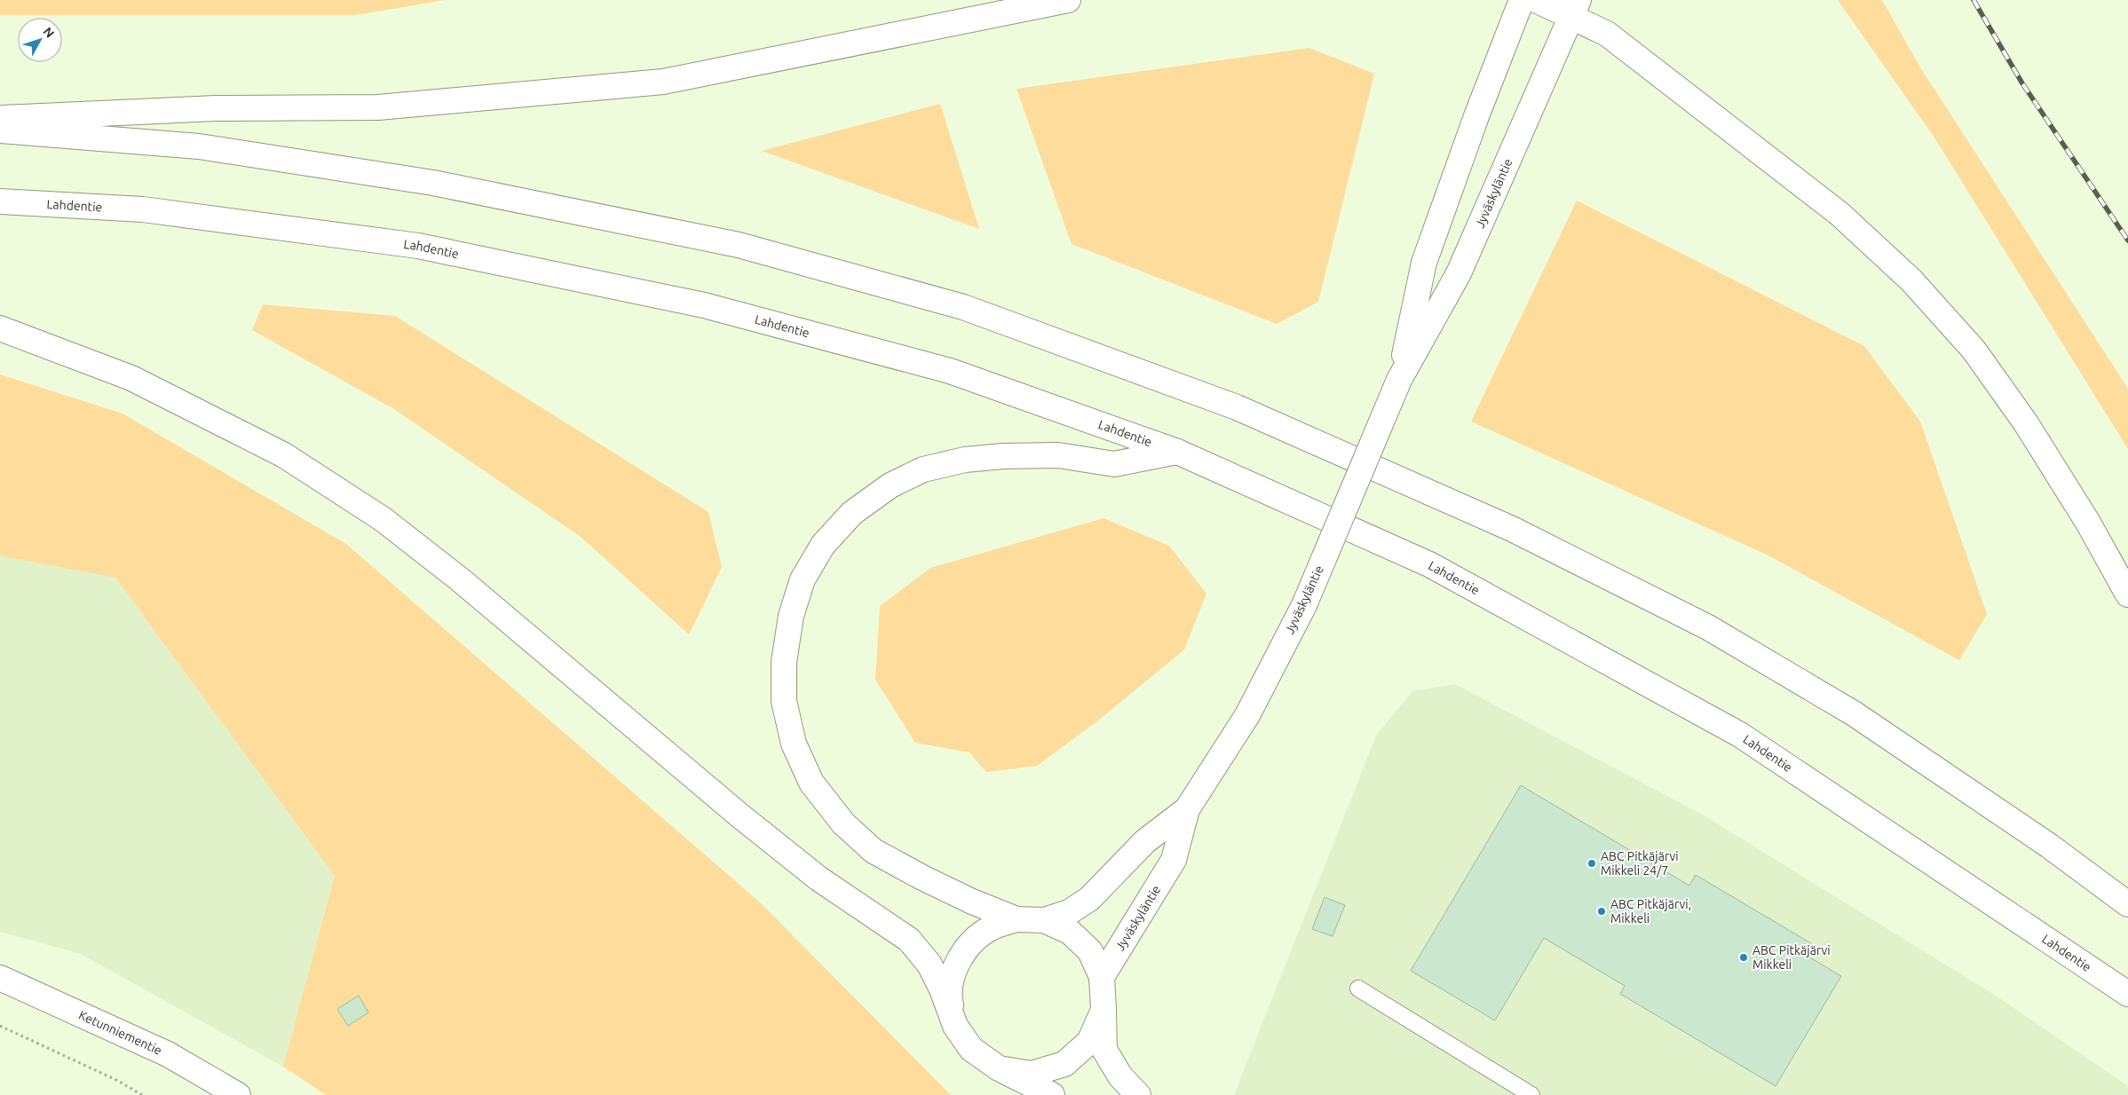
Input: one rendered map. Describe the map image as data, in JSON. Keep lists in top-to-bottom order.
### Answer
{
  "streets": {
    "main road": ["Jyväskyläntie", "Lahdentie", "Ketunniementie"]
  },
  "places": ["ABC Pitkäjärvi Mikkeli 24/7", "ABC Pitkäjärvi, Mikkeli", "ABC Pitkäjärvi Mikkeli"],
  "north": "top right"
}
